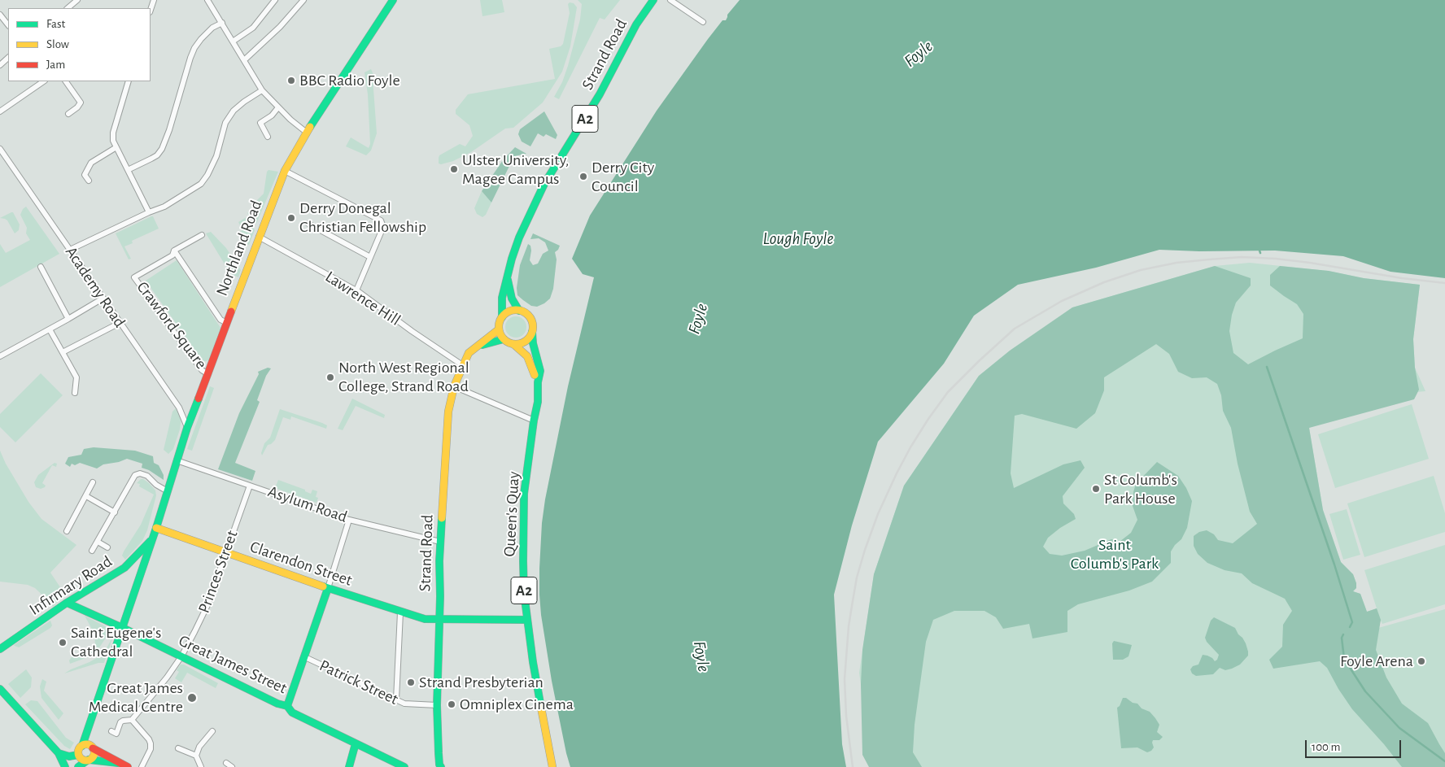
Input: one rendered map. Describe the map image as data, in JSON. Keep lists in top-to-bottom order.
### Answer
{
  "streets": {
    "main road": [
      "Strand Road",
      "A2",
      "Northland Road",
      "Queen's Quay",
      "Clarendon Street",
      "Infirmary Road",
      "Great James Street"
    ],
    "street": [
      "Academy Road",
      "Lawrence Hill",
      "Crawford Square",
      "Asylum Road",
      "Princes Street",
      "Patrick Street"
    ]
  },
  "crossings": [
    ["Strand Road", "A2"],
    ["Strand Road", "Lawrence Hill"],
    ["Strand Road", "Asylum Road"],
    ["Strand Road", "Queen's Quay"],
    ["Strand Road", "Clarendon Street"],
    ["Strand Road", "Patrick Street"],
    ["A2", "Queen's Quay"],
    ["Northland Road", "Academy Road"],
    ["Northland Road", "Lawrence Hill"],
    ["Northland Road", "Crawford Square"],
    ["Northland Road", "Asylum Road"],
    ["Northland Road", "Clarendon Street"],
    ["Northland Road", "Infirmary Road"],
    ["Northland Road", "Great James Street"],
    ["Asylum Road", "Princes Street"],
    ["Queen's Quay", "Clarendon Street"],
    ["Clarendon Street", "Princes Street"],
    ["Princes Street", "Great James Street"],
    ["Infirmary Road", "Great James Street"]
  ],
  "water": ["Foyle", "Lough Foyle"],
  "parks": ["Saint Columb's Park"],
  "places": [
    "BBC Radio Foyle",
    "Ulster University, Magee Campus",
    "Derry City Council",
    "Derry Donegal Christian Fellowship",
    "North West Regional College, Strand Road",
    "St Columb's Park House",
    "Saint Eugene's Cathedral",
    "Foyle Arena",
    "Strand Presbyterian",
    "Great James Medical Centre",
    "Omniplex Cinema"
  ],
  "legend": ["Fast", "Slow", "Jam"],
  "scale_bar": "100 m"
}
